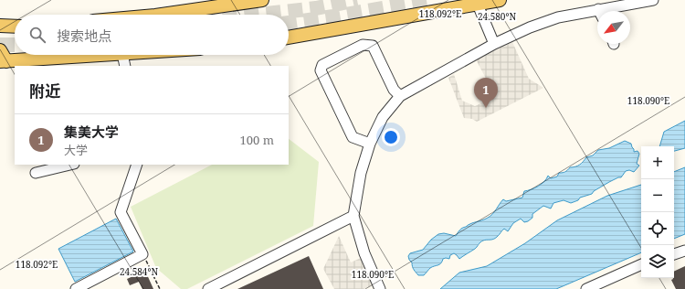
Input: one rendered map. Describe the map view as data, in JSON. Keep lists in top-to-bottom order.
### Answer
{
  "north": "bottom left",
  "page": {
    "search": "搜索地点",
    "heading": "附近",
    "pins": "1",
    "list": [
      {
        "mark": "1",
        "name": "集美大学",
        "note": "大学",
        "value": "100 m"
      }
    ],
    "map_buttons": ["+", "−"]
  },
  "coordinates": [
    "118.092°E",
    "24.580°N",
    "118.090°E",
    "24.584°N"
  ]
}
